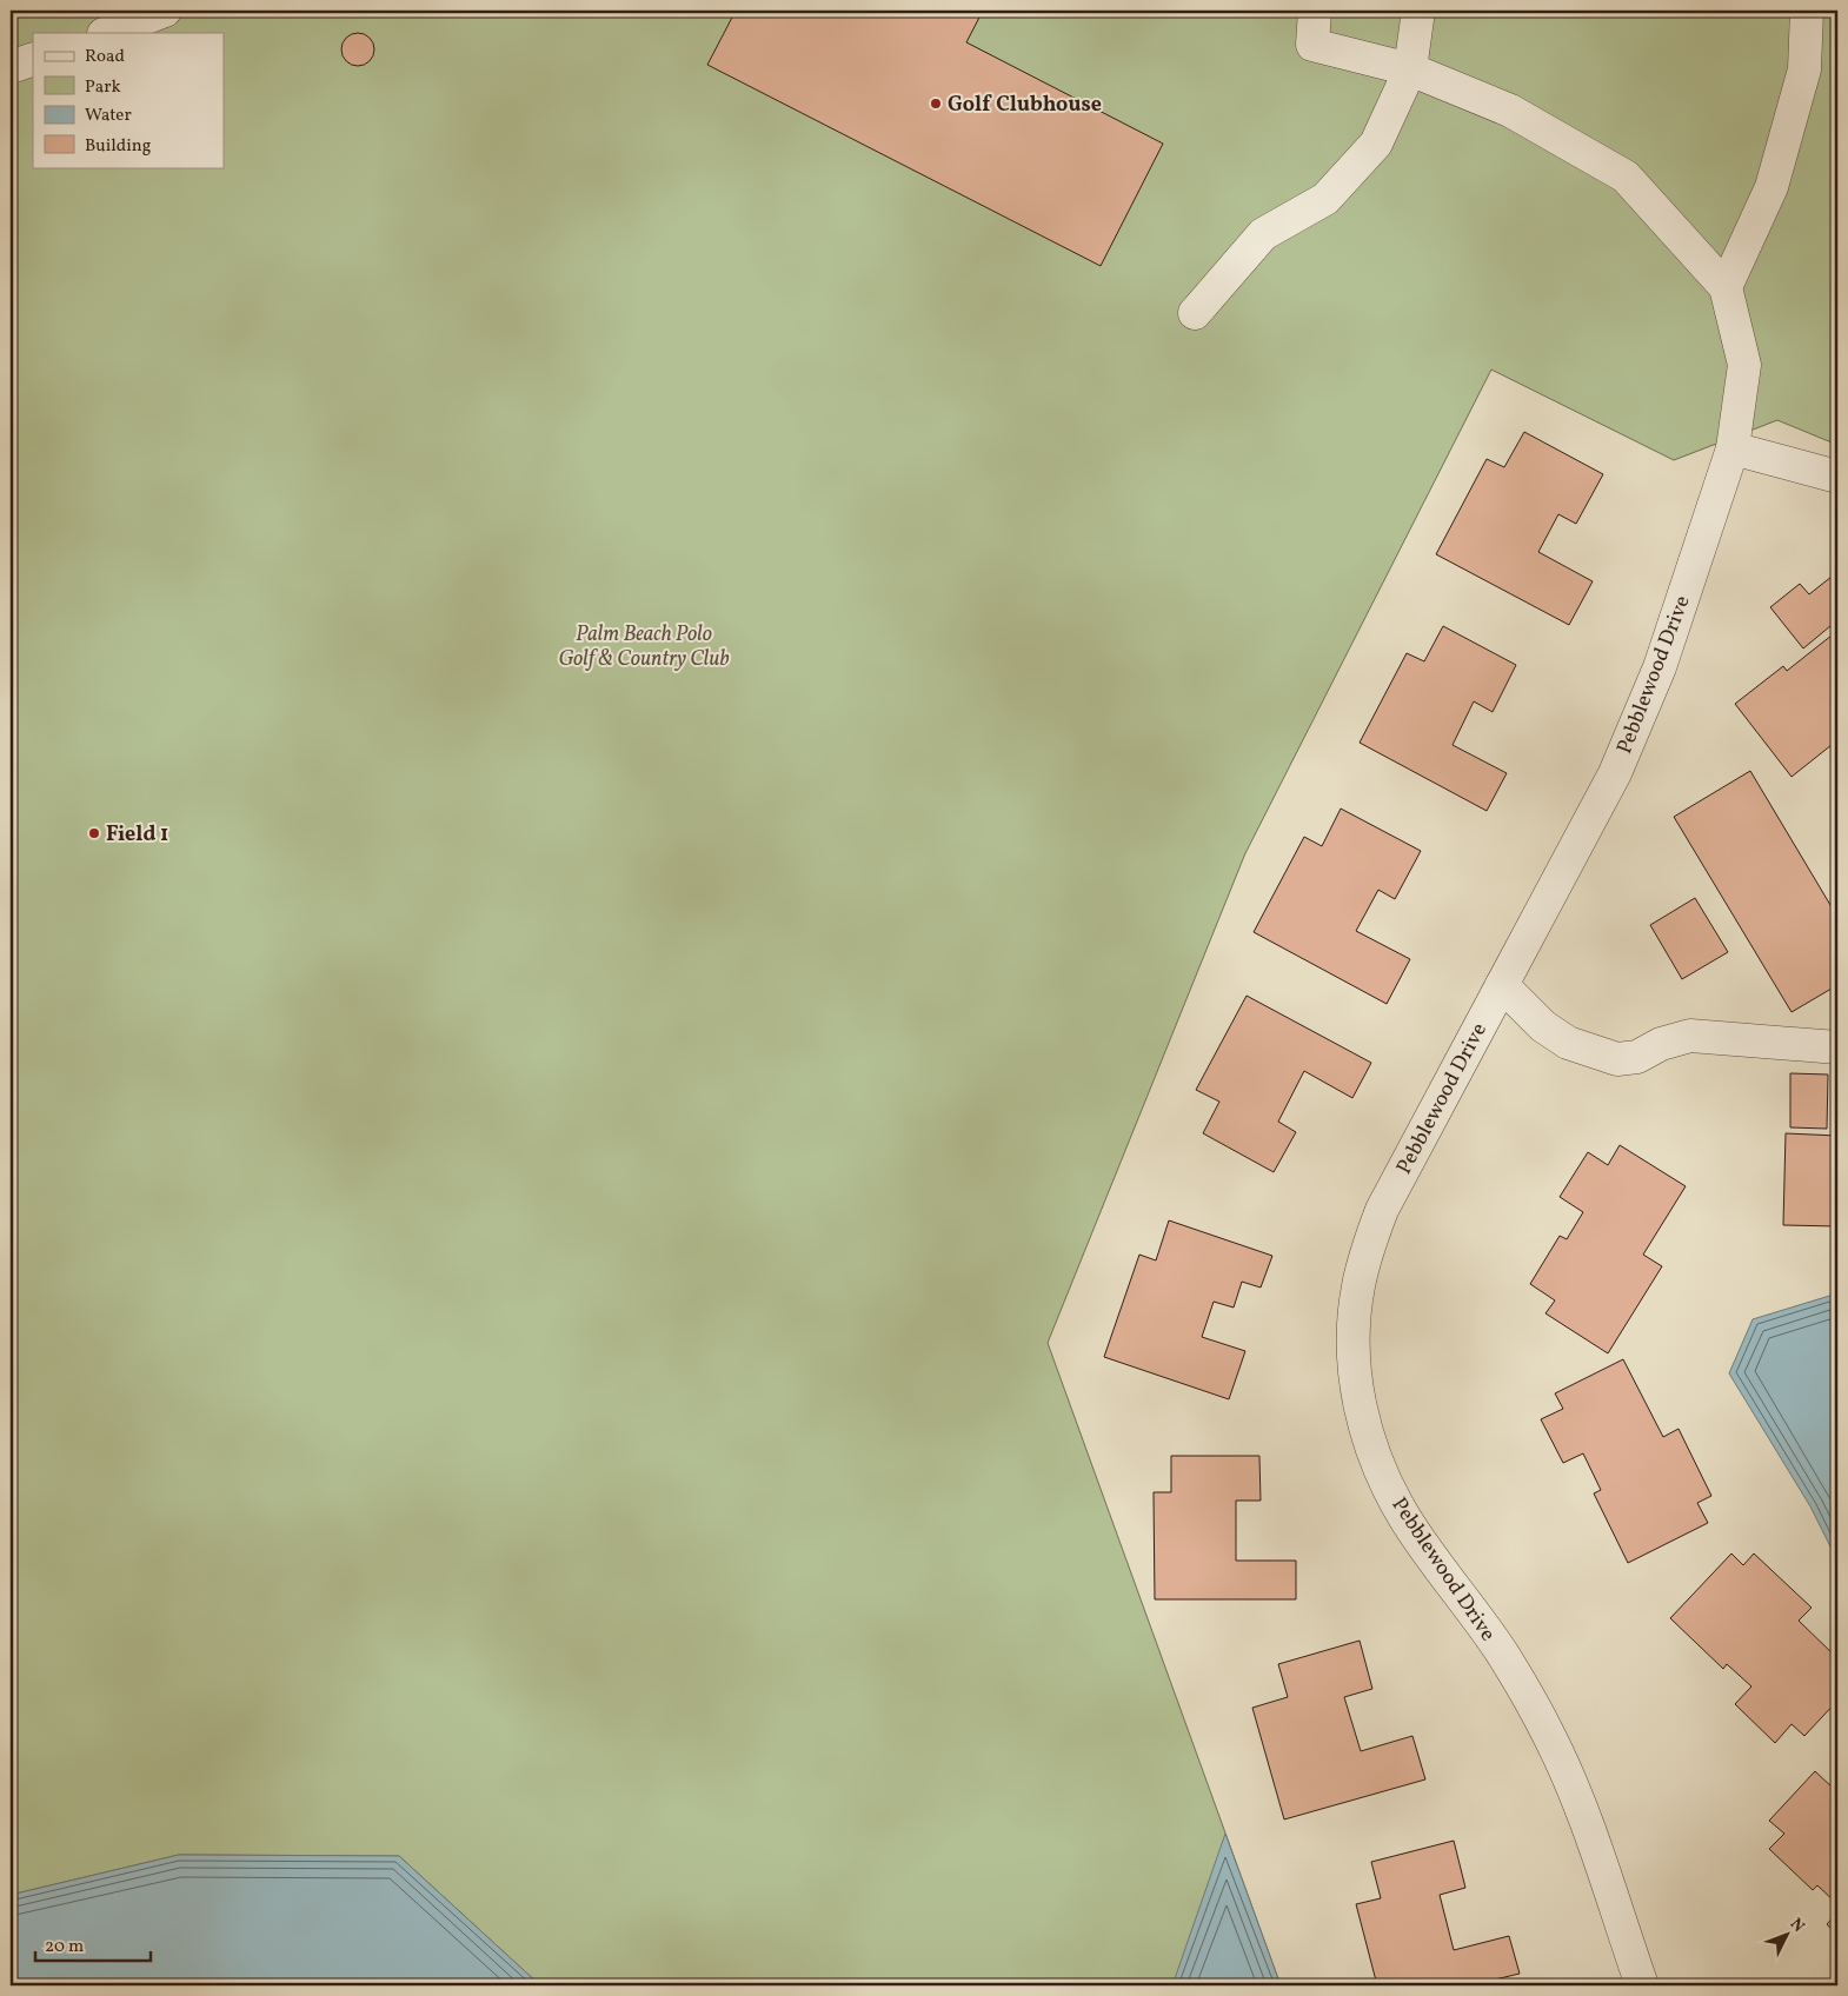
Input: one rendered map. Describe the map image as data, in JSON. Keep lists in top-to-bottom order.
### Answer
{
  "streets": {
    "street": ["Pebblewood Drive"]
  },
  "parks": ["Palm Beach Polo Golf & Country Club"],
  "places": ["Golf Clubhouse", "Field 1"],
  "legend": [
    "Road",
    "Park",
    "Water",
    "Building"
  ],
  "scale_bar": "20 m",
  "north": "top right"
}
